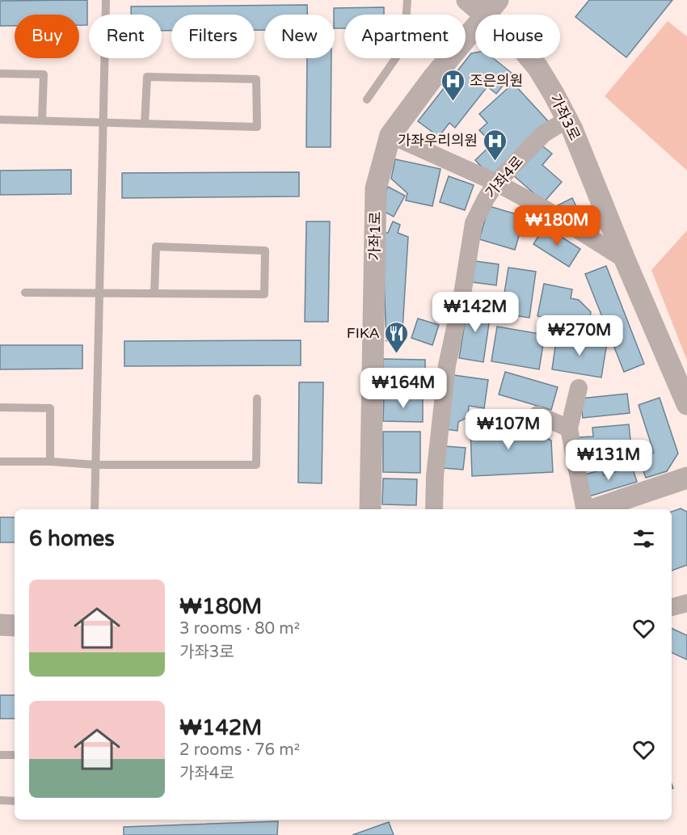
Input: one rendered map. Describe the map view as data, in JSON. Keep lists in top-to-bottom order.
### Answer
{
  "streets": {
    "street": ["가좌3로", "가좌4로", "가좌1로"]
  },
  "crossings": [
    ["가좌3로", "가좌4로"],
    ["가좌3로", "가좌1로"]
  ],
  "places": {
    "hospital": ["조은의원", "가좌우리의원"],
    "restaurant": ["FIKA"]
  },
  "page": {
    "chip": [
      "Buy",
      "Rent",
      "Filters",
      "New",
      "Apartment",
      "House"
    ],
    "price": [
      "₩180M",
      "₩142M",
      "₩270M",
      "₩164M",
      "₩107M",
      "₩131M"
    ],
    "heading": "6 homes",
    "list": [
      {
        "name": "₩180M",
        "note": "3 rooms · 80 m² · 가좌3로"
      },
      {
        "name": "₩142M",
        "note": "2 rooms · 76 m² · 가좌4로"
      }
    ]
  }
}
